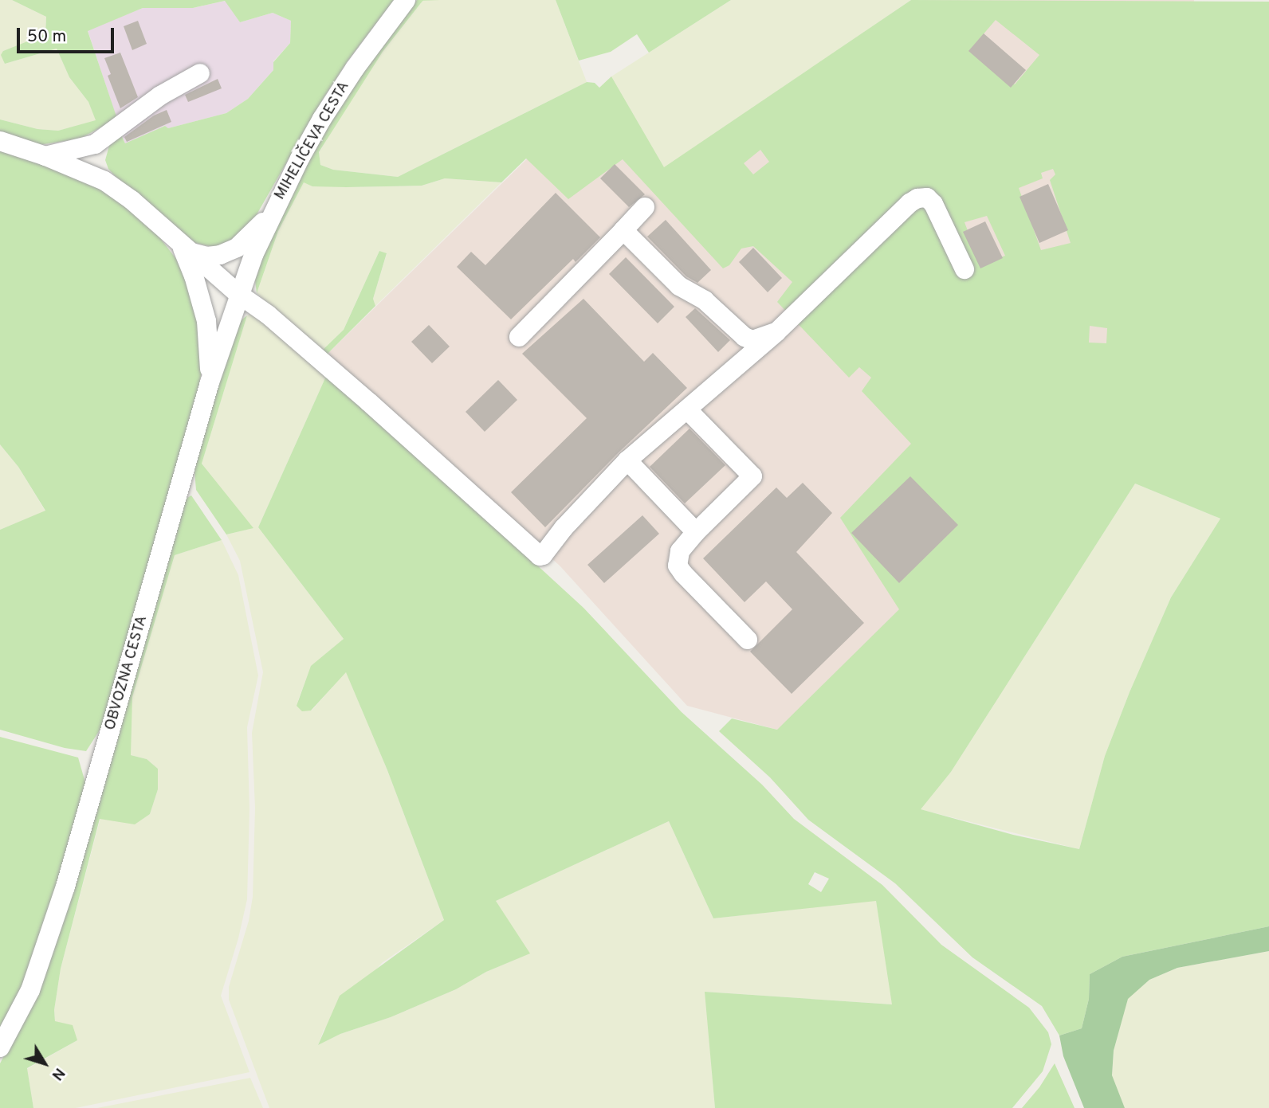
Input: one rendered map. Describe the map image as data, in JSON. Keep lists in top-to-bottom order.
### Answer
{
  "streets": {
    "street": ["MIHELIČEVA CESTA", "OBVOZNA CESTA"]
  },
  "crossings": [
    ["MIHELIČEVA CESTA", "OBVOZNA CESTA"]
  ],
  "scale_bar": "50 m",
  "north": "bottom right"
}
